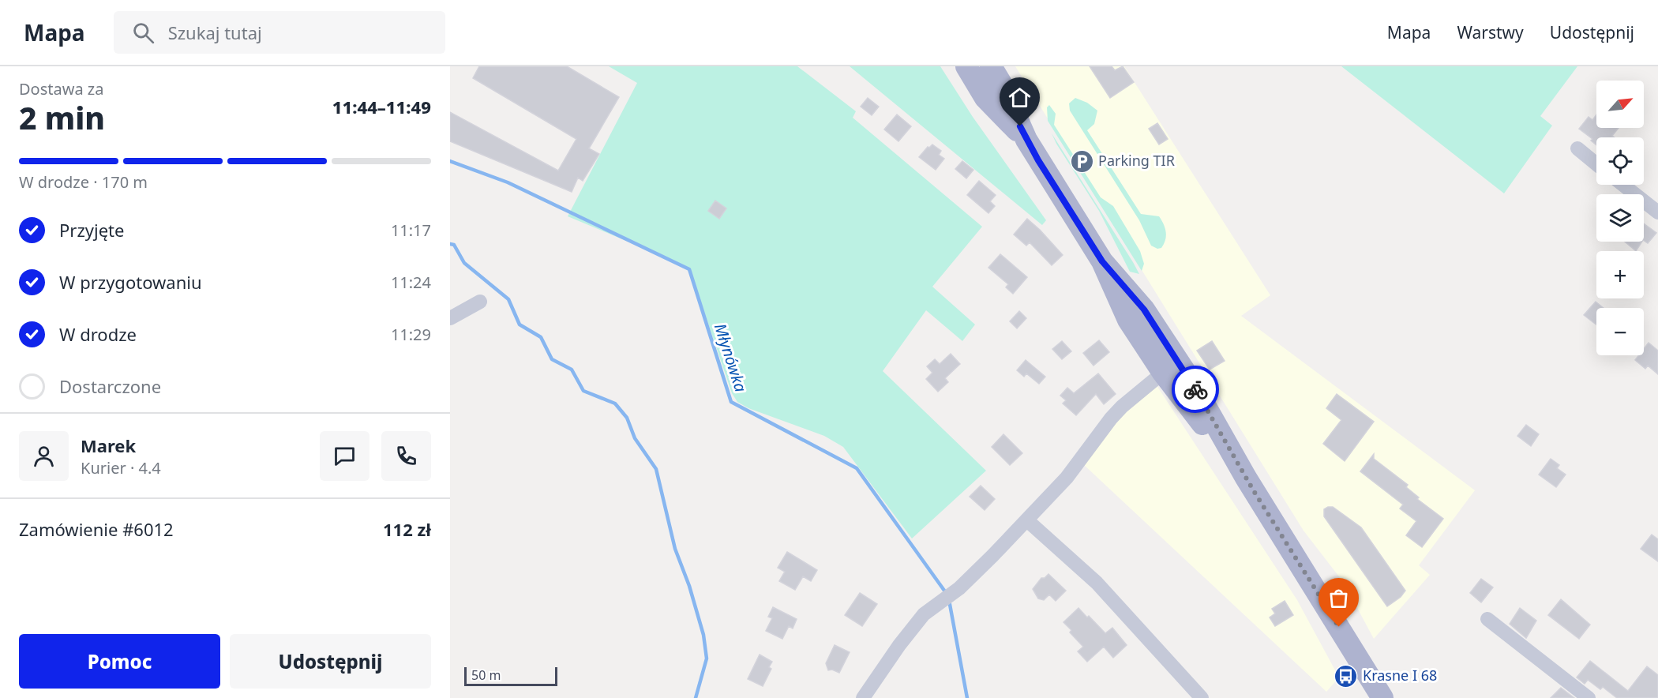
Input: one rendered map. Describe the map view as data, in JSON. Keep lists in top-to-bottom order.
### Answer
{
  "water": ["Młynówka"],
  "places": {
    "parking": ["Parking TIR"],
    "bus stop": ["Krasne I 68"]
  },
  "scale_bar": "50 m",
  "north": "top right",
  "page": {
    "header": "Mapa",
    "search": "Szukaj tutaj",
    "nav": ["Mapa", "Warstwy", "Udostępnij"],
    "heading": ["2 min", "Dostawa za", "11:44–11:49"],
    "panel": [
      "Marek",
      "Kurier · 4.4",
      "Zamówienie #6012",
      "112 zł"
    ],
    "map_buttons": ["+", "−"],
    "bar": "W drodze · 170 m",
    "list": [
      ["Przyjęte", "11:17"],
      ["W przygotowaniu", "11:24"],
      ["W drodze", "11:29"],
      "Dostarczone"
    ],
    "buttons": ["Pomoc", "Udostępnij"],
    "scale": "50 m"
  }
}
